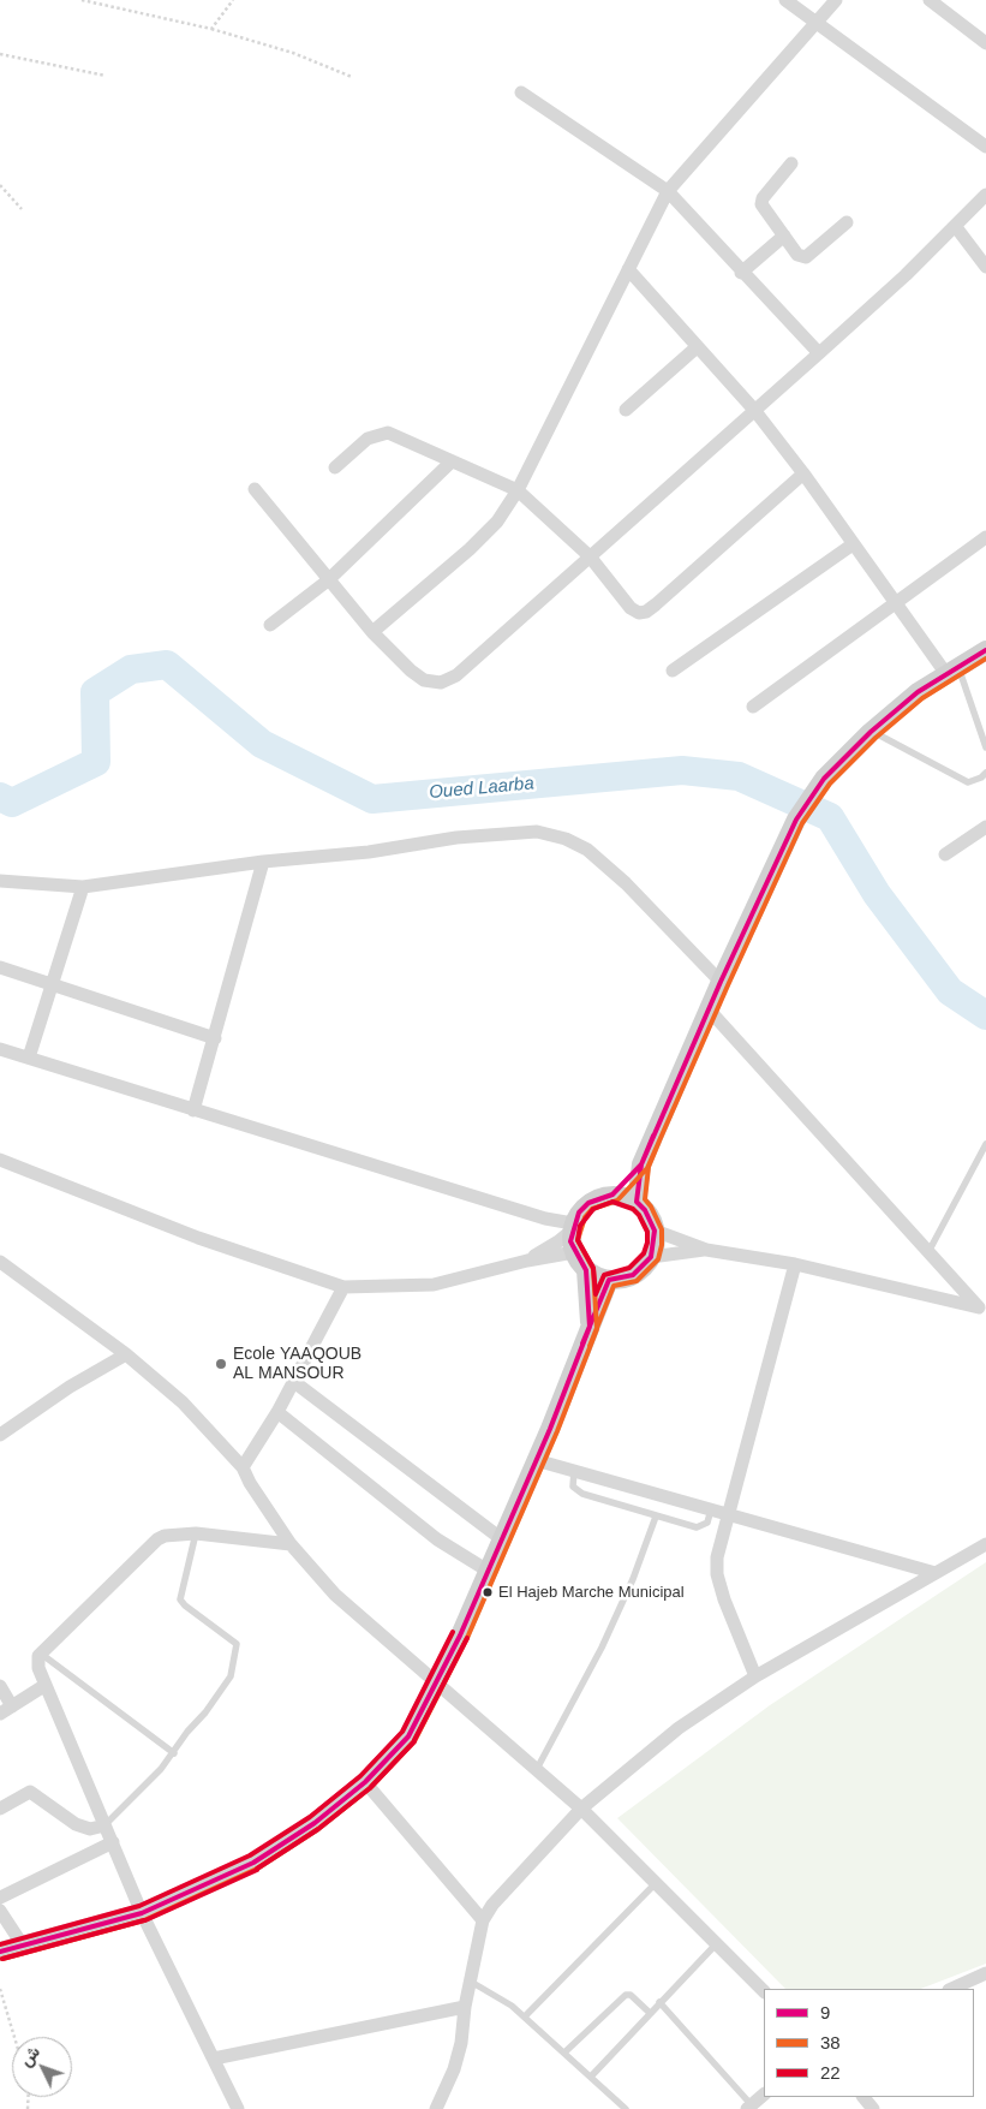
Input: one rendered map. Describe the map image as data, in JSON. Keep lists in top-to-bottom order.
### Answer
{
  "water": ["Oued Laarba"],
  "places": ["Ecole YAAQOUB AL MANSOUR", "El Hajeb Marche Municipal"],
  "lines": ["transit line 9", "transit line 38", "transit line 22"],
  "legend": ["9", "38", "22"],
  "north": "top left"
}
